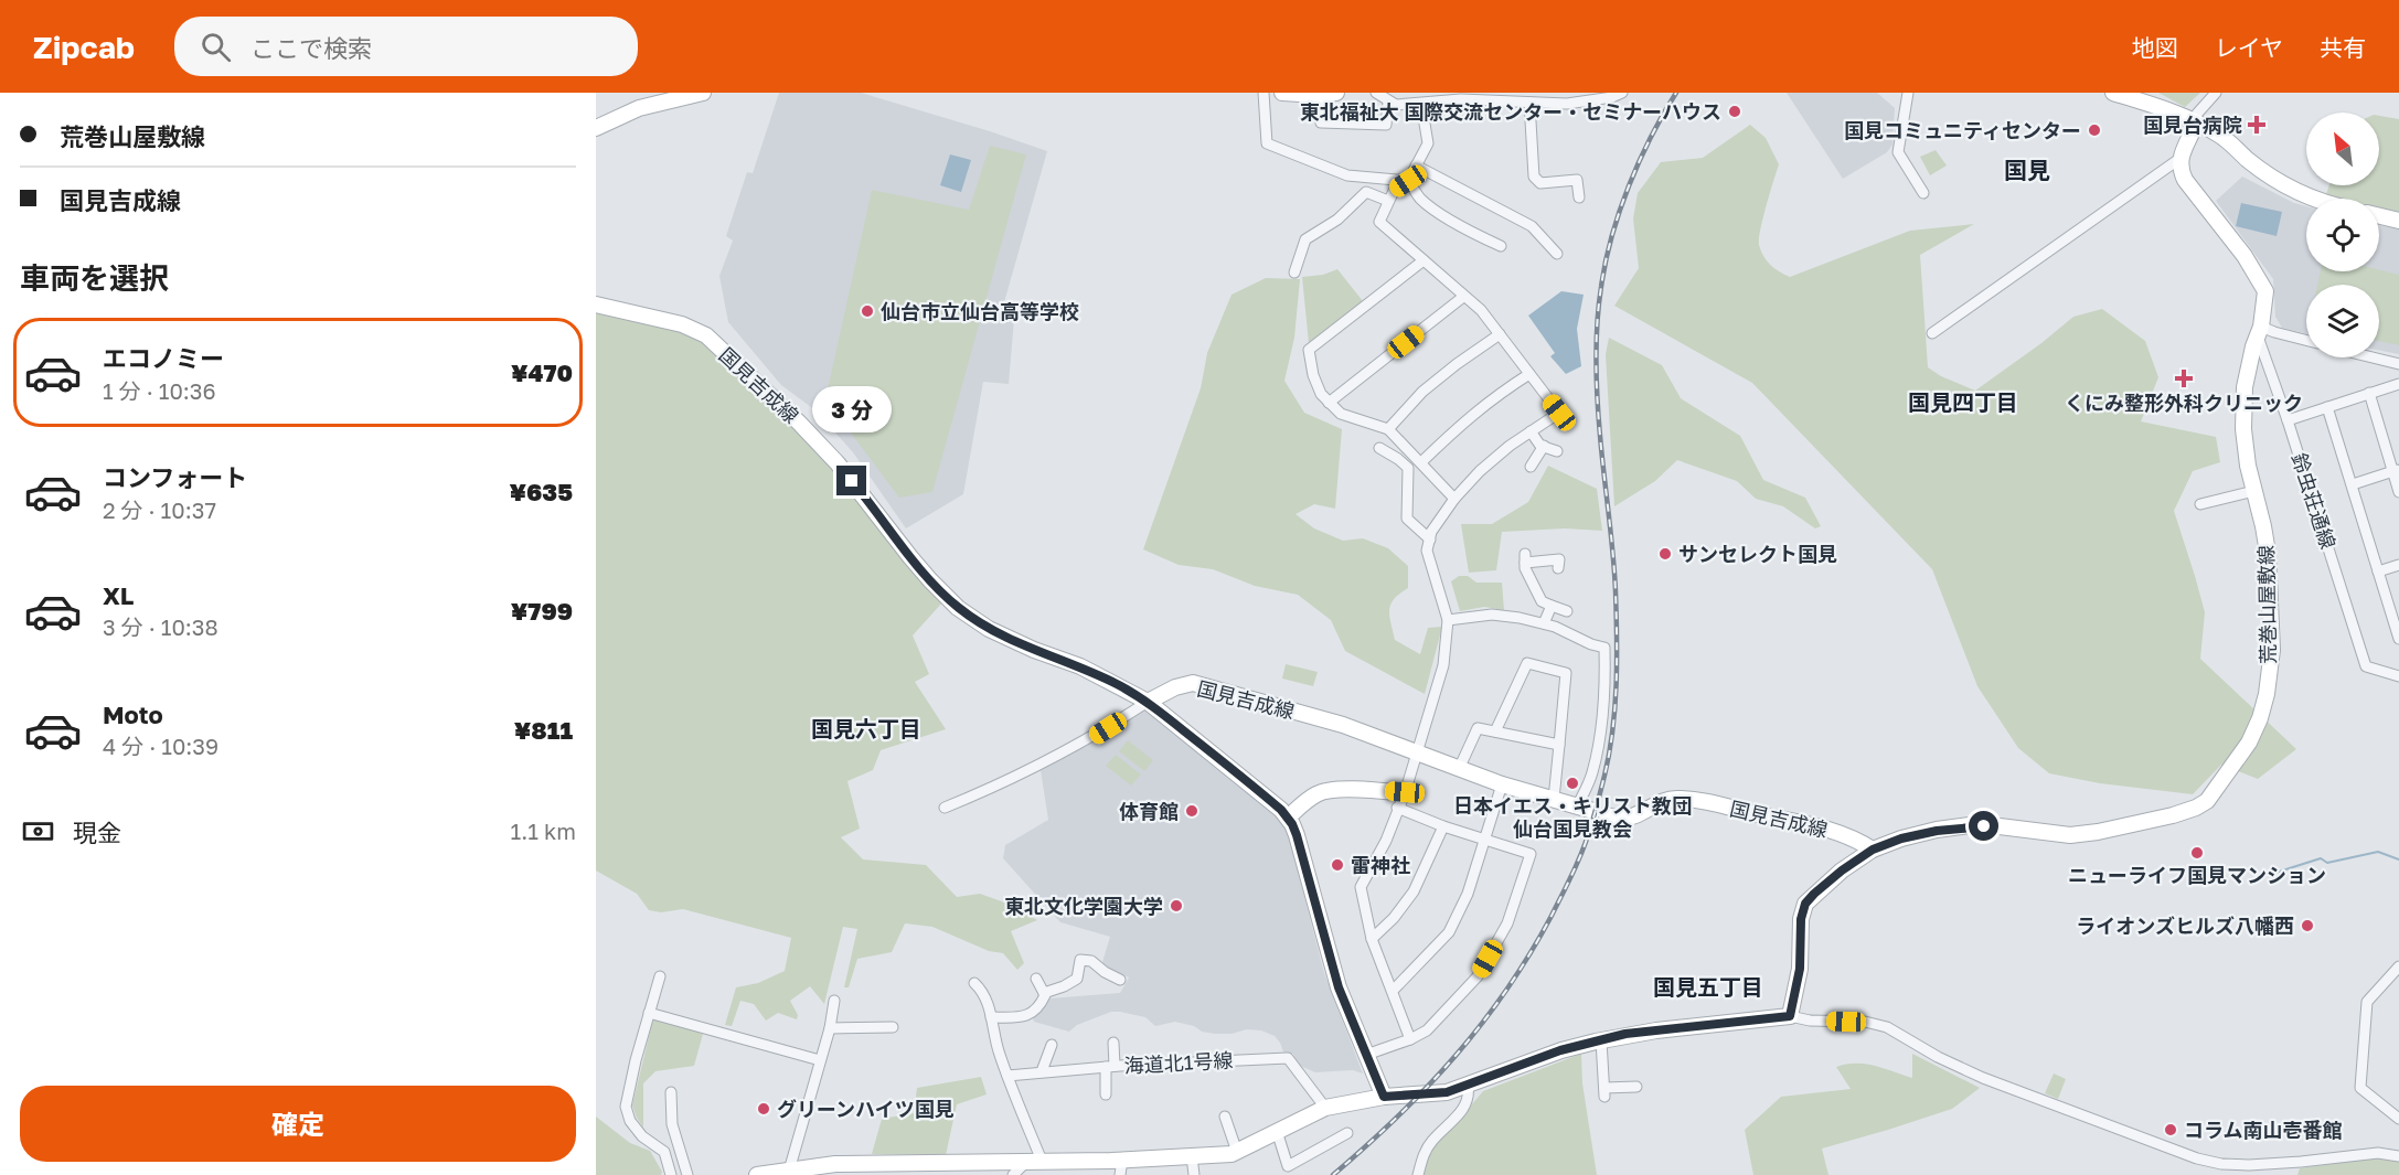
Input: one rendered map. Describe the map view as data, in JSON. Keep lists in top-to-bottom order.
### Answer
{
  "streets": {
    "street": [
      "国見吉成線",
      "鈴虫荘通線",
      "荒巻山屋敷線",
      "海道北1号線"
    ]
  },
  "crossings": [
    ["国見吉成線", "荒巻山屋敷線"],
    ["鈴虫荘通線", "荒巻山屋敷線"]
  ],
  "districts": [
    "国見",
    "国見四丁目",
    "国見六丁目",
    "国見五丁目"
  ],
  "places": {
    "other": [
      "東北福祉大 国際交流センター・セミナーハウス",
      "国見コミュニティセンター",
      "仙台市立仙台高等学校",
      "サンセレクト国見",
      "日本イエス・キリスト教団 仙台国見教会",
      "体育館",
      "ニューライフ国見マンション",
      "雷神社",
      "東北文化学園大学",
      "ライオンズヒルズ八幡西",
      "グリーンハイツ国見",
      "コラム南山壱番館"
    ],
    "health": ["国見台病院", "くにみ整形外科クリニック"]
  },
  "north": "top left",
  "page": {
    "header": "Zipcab",
    "search": "ここで検索",
    "nav": ["地図", "レイヤ", "共有"],
    "banner": ["荒巻山屋敷線", "国見吉成線"],
    "heading": "車両を選択",
    "list": [
      {
        "name": "エコノミー",
        "note": "1 分 · 10:36",
        "value": "¥470"
      },
      {
        "name": "コンフォート",
        "note": "2 分 · 10:37",
        "value": "¥635"
      },
      {
        "name": "XL",
        "note": "3 分 · 10:38",
        "value": "¥799"
      },
      {
        "name": "Moto",
        "note": "4 分 · 10:39",
        "value": "¥811"
      }
    ],
    "bubble": "3 分",
    "pay": ["現金", "1.1 km"],
    "buttons": "確定"
  }
}
